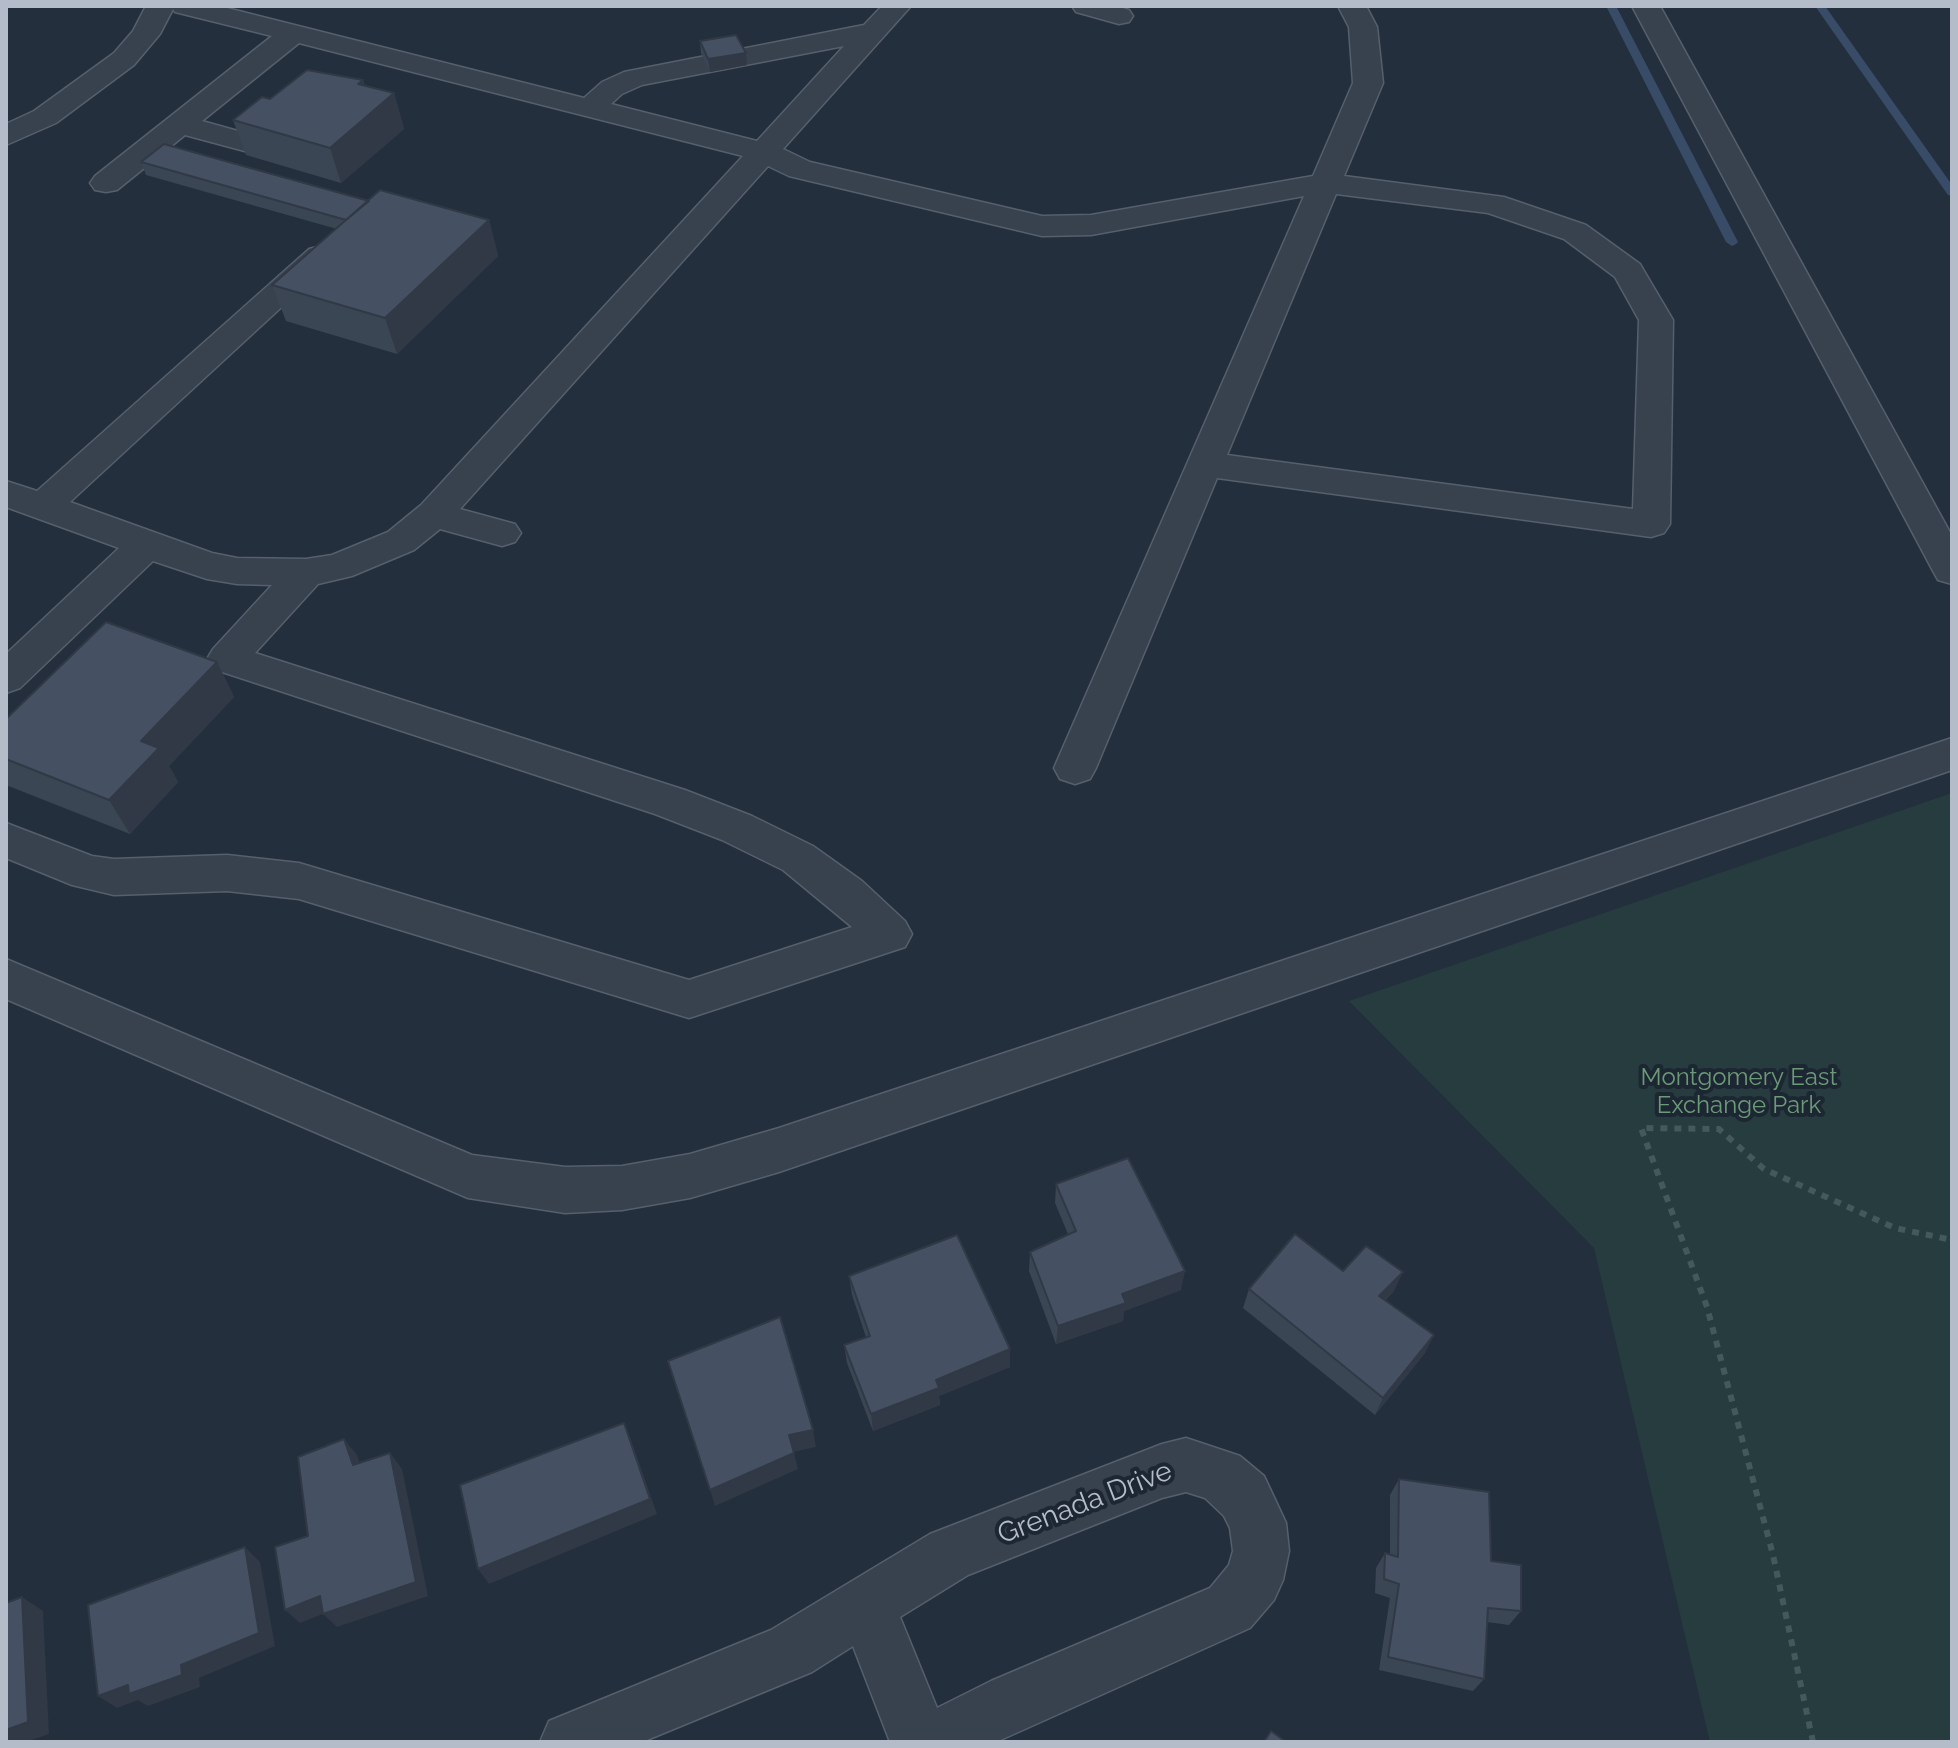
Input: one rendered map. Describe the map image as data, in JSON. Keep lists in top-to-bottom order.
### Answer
{
  "streets": {
    "street": ["Grenada Drive"]
  },
  "parks": ["Montgomery East Exchange Park"]
}
